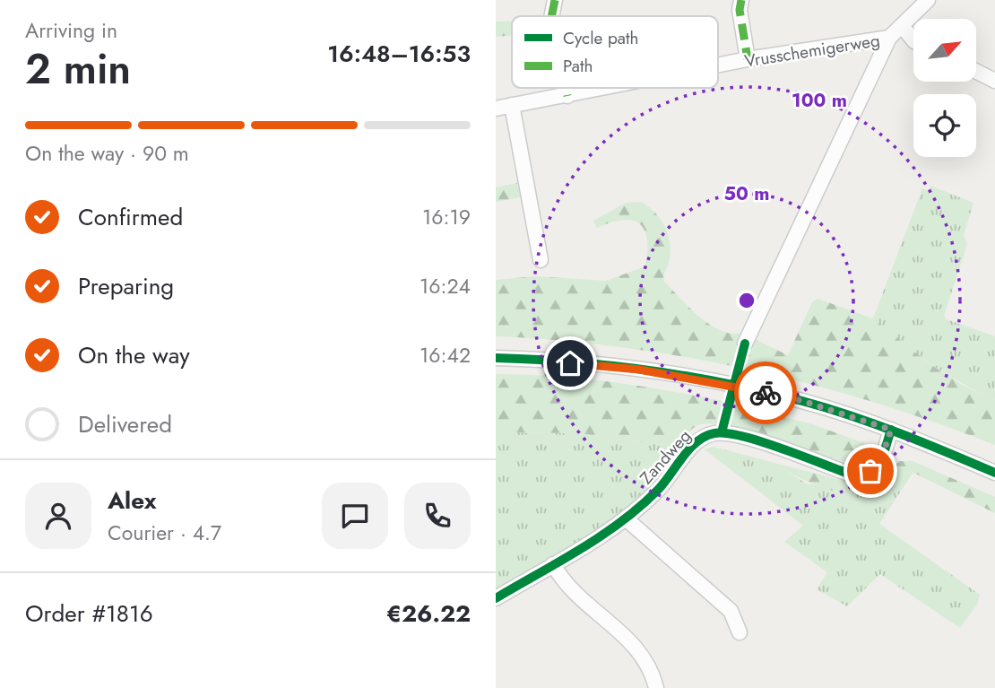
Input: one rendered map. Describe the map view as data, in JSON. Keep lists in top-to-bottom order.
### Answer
{
  "streets": {
    "street": ["Vrusschemigerweg", "Zandweg"]
  },
  "legend": ["Cycle path", "Path"],
  "north": "top right",
  "page": {
    "heading": ["2 min", "Arriving in", "16:48–16:53"],
    "panel": [
      "Alex",
      "Courier · 4.7",
      "Order #1816",
      "€26.22"
    ],
    "bar": "On the way · 90 m",
    "list": [
      ["Confirmed", "16:19"],
      ["Preparing", "16:24"],
      ["On the way", "16:42"],
      "Delivered"
    ]
  },
  "rings": ["100 m", "50 m"]
}
